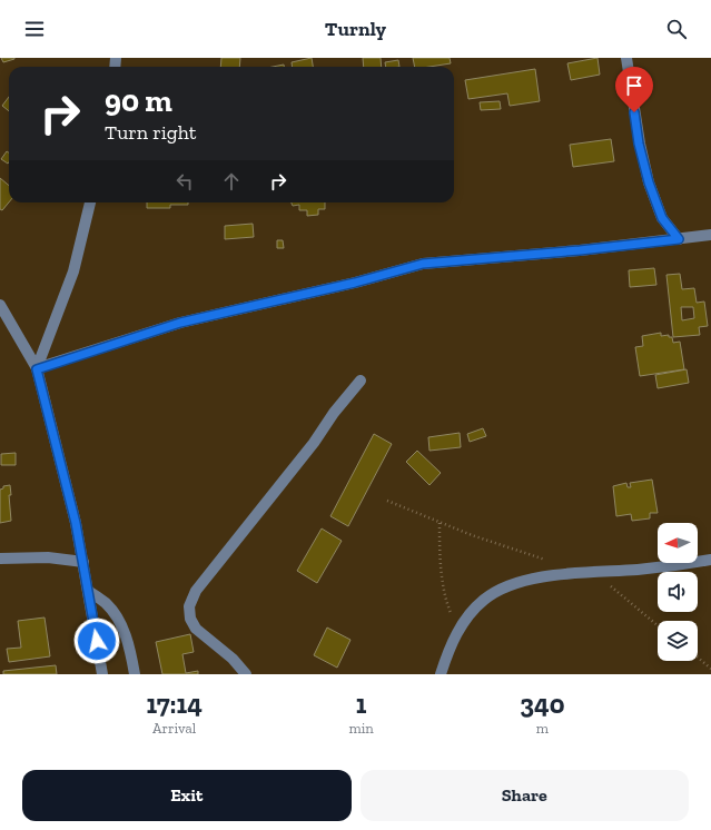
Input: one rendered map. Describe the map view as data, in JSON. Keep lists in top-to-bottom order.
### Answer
{
  "north": "left",
  "page": {
    "header": "Turnly",
    "turn": ["90 m", "Turn right"],
    "eta": [
      "17:14",
      "Arrival",
      "1",
      "min",
      "340",
      "m"
    ],
    "buttons": ["Exit", "Share"]
  }
}
